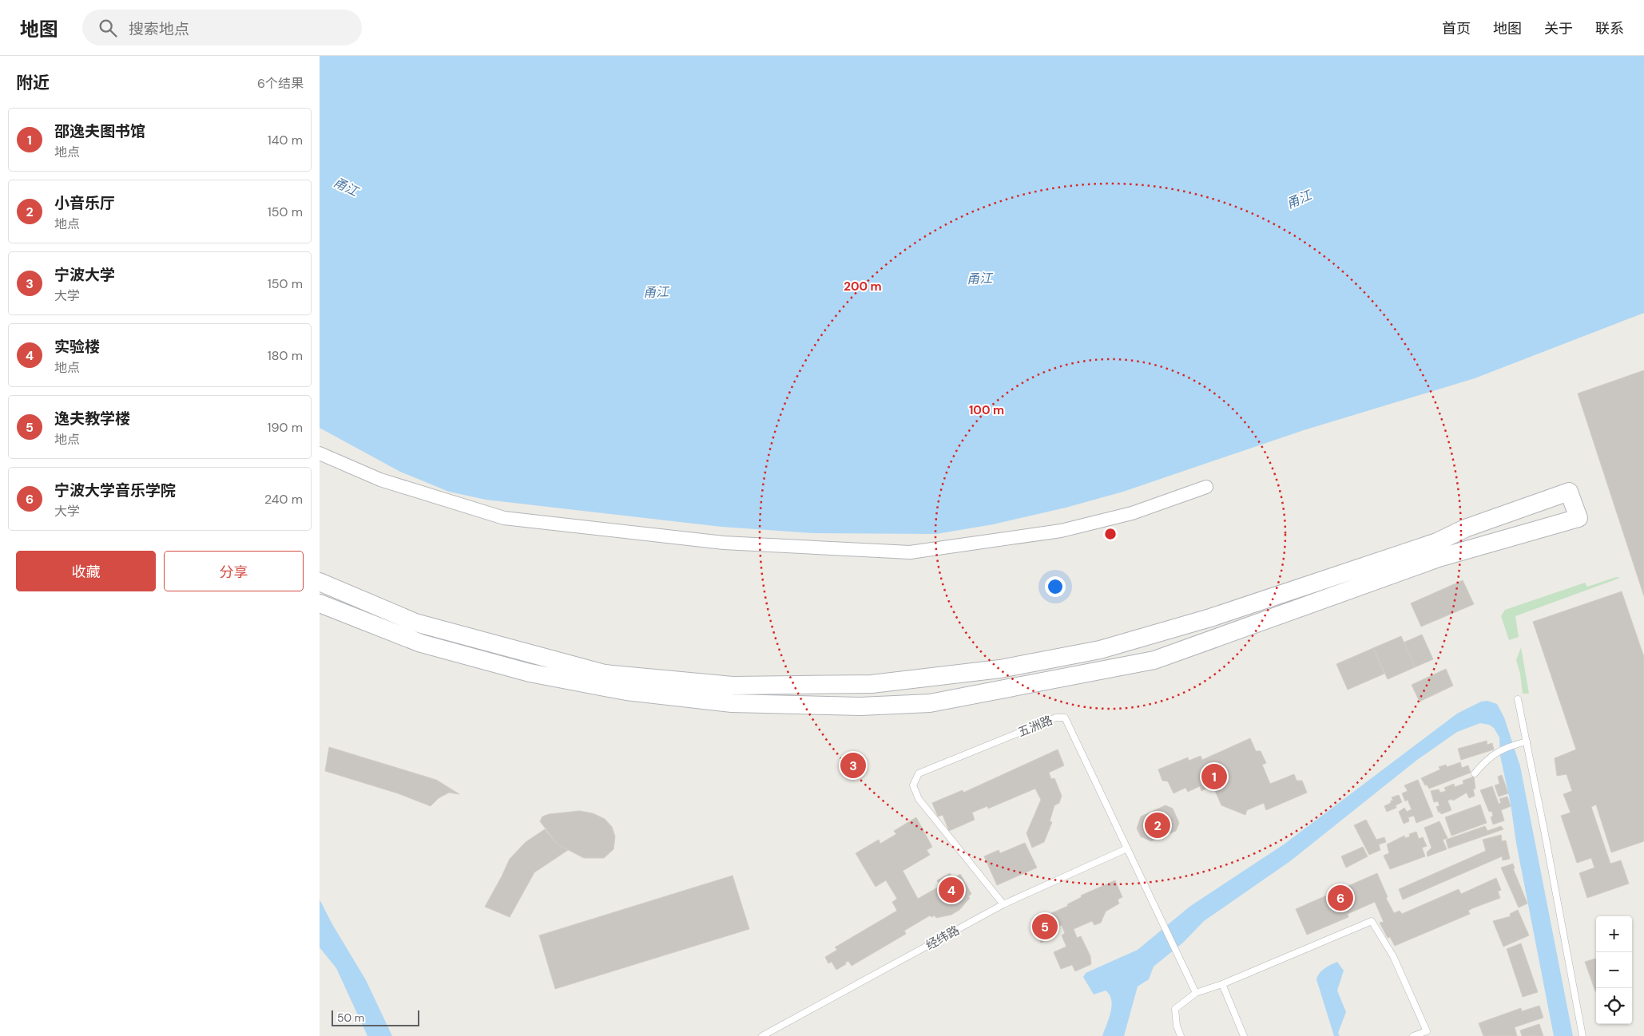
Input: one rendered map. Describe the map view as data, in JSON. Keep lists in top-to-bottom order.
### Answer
{
  "streets": {
    "lane": ["五洲路", "经纬路"]
  },
  "crossings": [
    ["五洲路", "经纬路"]
  ],
  "water": ["甬江"],
  "scale_bar": "50 m",
  "page": {
    "header": "地图",
    "search": "搜索地点",
    "nav": [
      "首页",
      "地图",
      "关于",
      "联系"
    ],
    "heading": ["附近", "6个结果"],
    "list": [
      {
        "mark": "1",
        "name": "邵逸夫图书馆",
        "note": "地点",
        "value": "140 m"
      },
      {
        "mark": "2",
        "name": "小音乐厅",
        "note": "地点",
        "value": "150 m"
      },
      {
        "mark": "3",
        "name": "宁波大学",
        "note": "大学",
        "value": "150 m"
      },
      {
        "mark": "4",
        "name": "实验楼",
        "note": "地点",
        "value": "180 m"
      },
      {
        "mark": "5",
        "name": "逸夫教学楼",
        "note": "地点",
        "value": "190 m"
      },
      {
        "mark": "6",
        "name": "宁波大学音乐学院",
        "note": "大学",
        "value": "240 m"
      }
    ],
    "buttons": ["收藏", "分享"],
    "pins": [
      "3",
      "1",
      "2",
      "4",
      "6",
      "5"
    ],
    "map_buttons": ["+", "−"],
    "scale": "50 m"
  },
  "rings": ["200 m", "100 m"]
}
